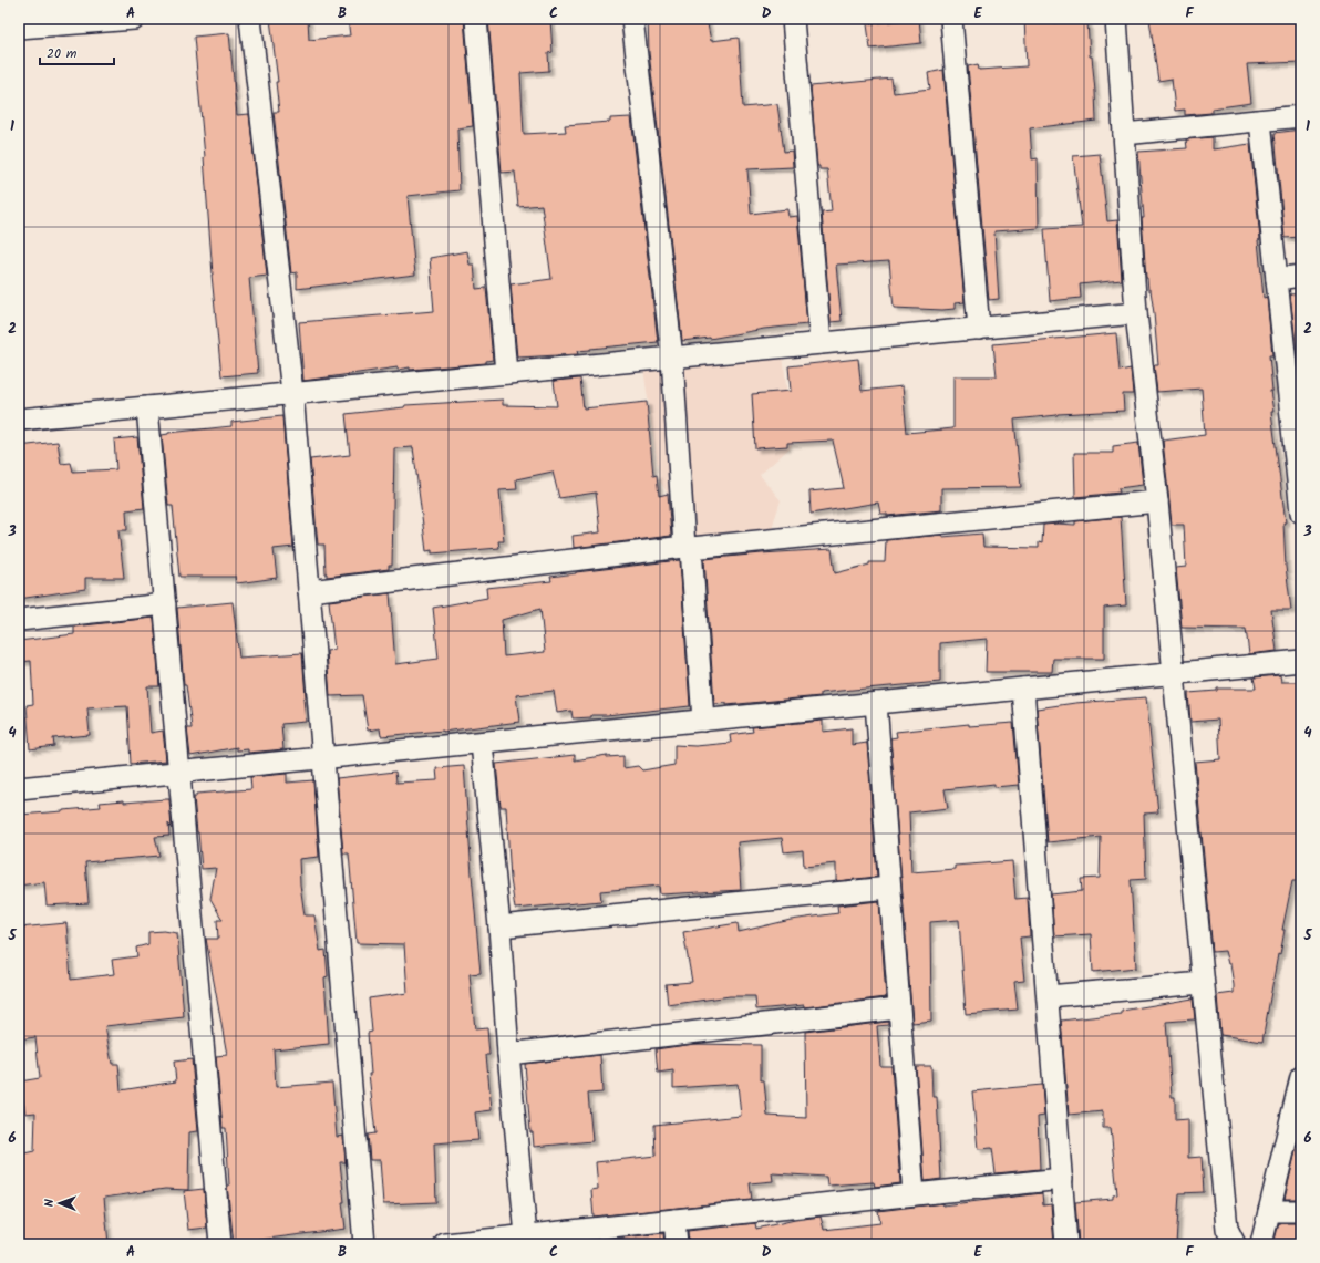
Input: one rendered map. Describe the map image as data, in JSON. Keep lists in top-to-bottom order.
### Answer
{
  "scale_bar": "20 m",
  "north": "left",
  "grid": {
    "columns": [
      "A",
      "B",
      "C",
      "D",
      "E",
      "F"
    ],
    "rows": [
      "1",
      "2",
      "3",
      "4",
      "5",
      "6"
    ]
  }
}
